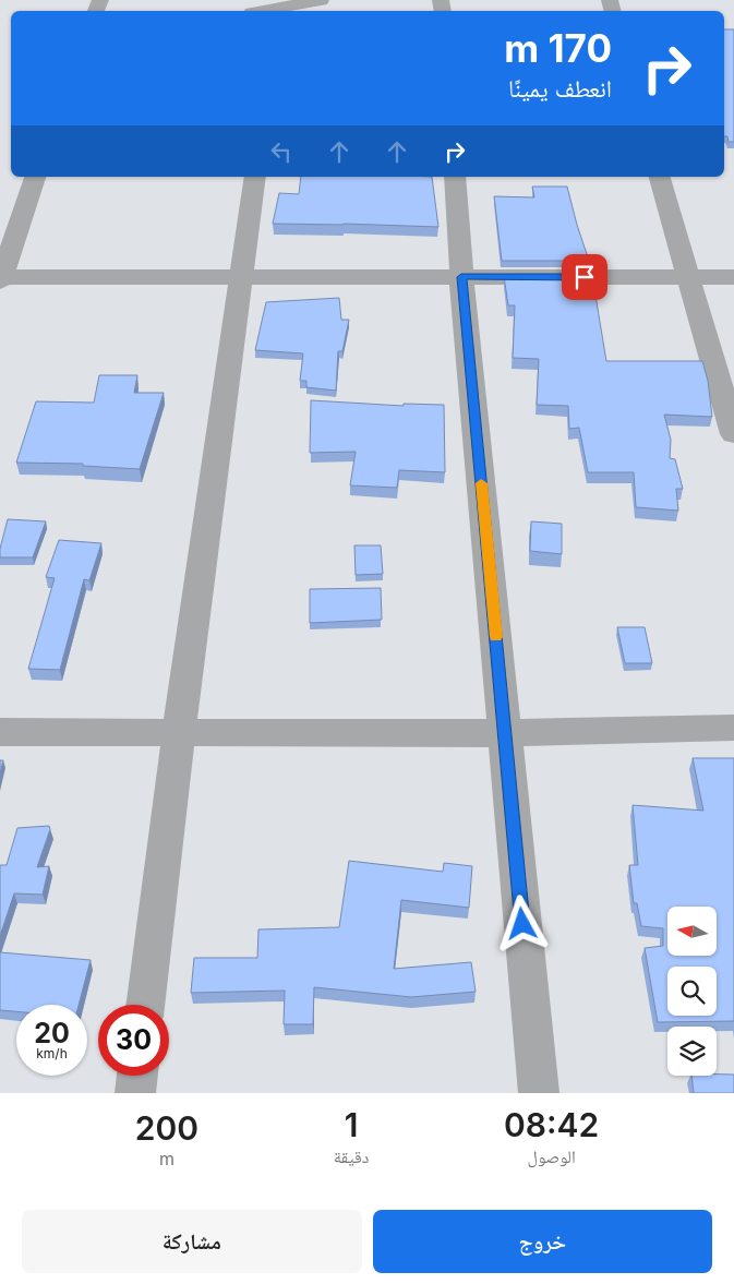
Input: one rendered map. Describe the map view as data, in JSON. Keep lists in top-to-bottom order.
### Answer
{
  "north": "left",
  "page": {
    "turn": ["170 m", "انعطف يمينًا"],
    "speed": "20 km/h",
    "limit": "30",
    "eta": [
      "08:42",
      "الوصول",
      "1",
      "دقيقة",
      "200",
      "m"
    ],
    "buttons": ["خروج", "مشاركة"]
  }
}
